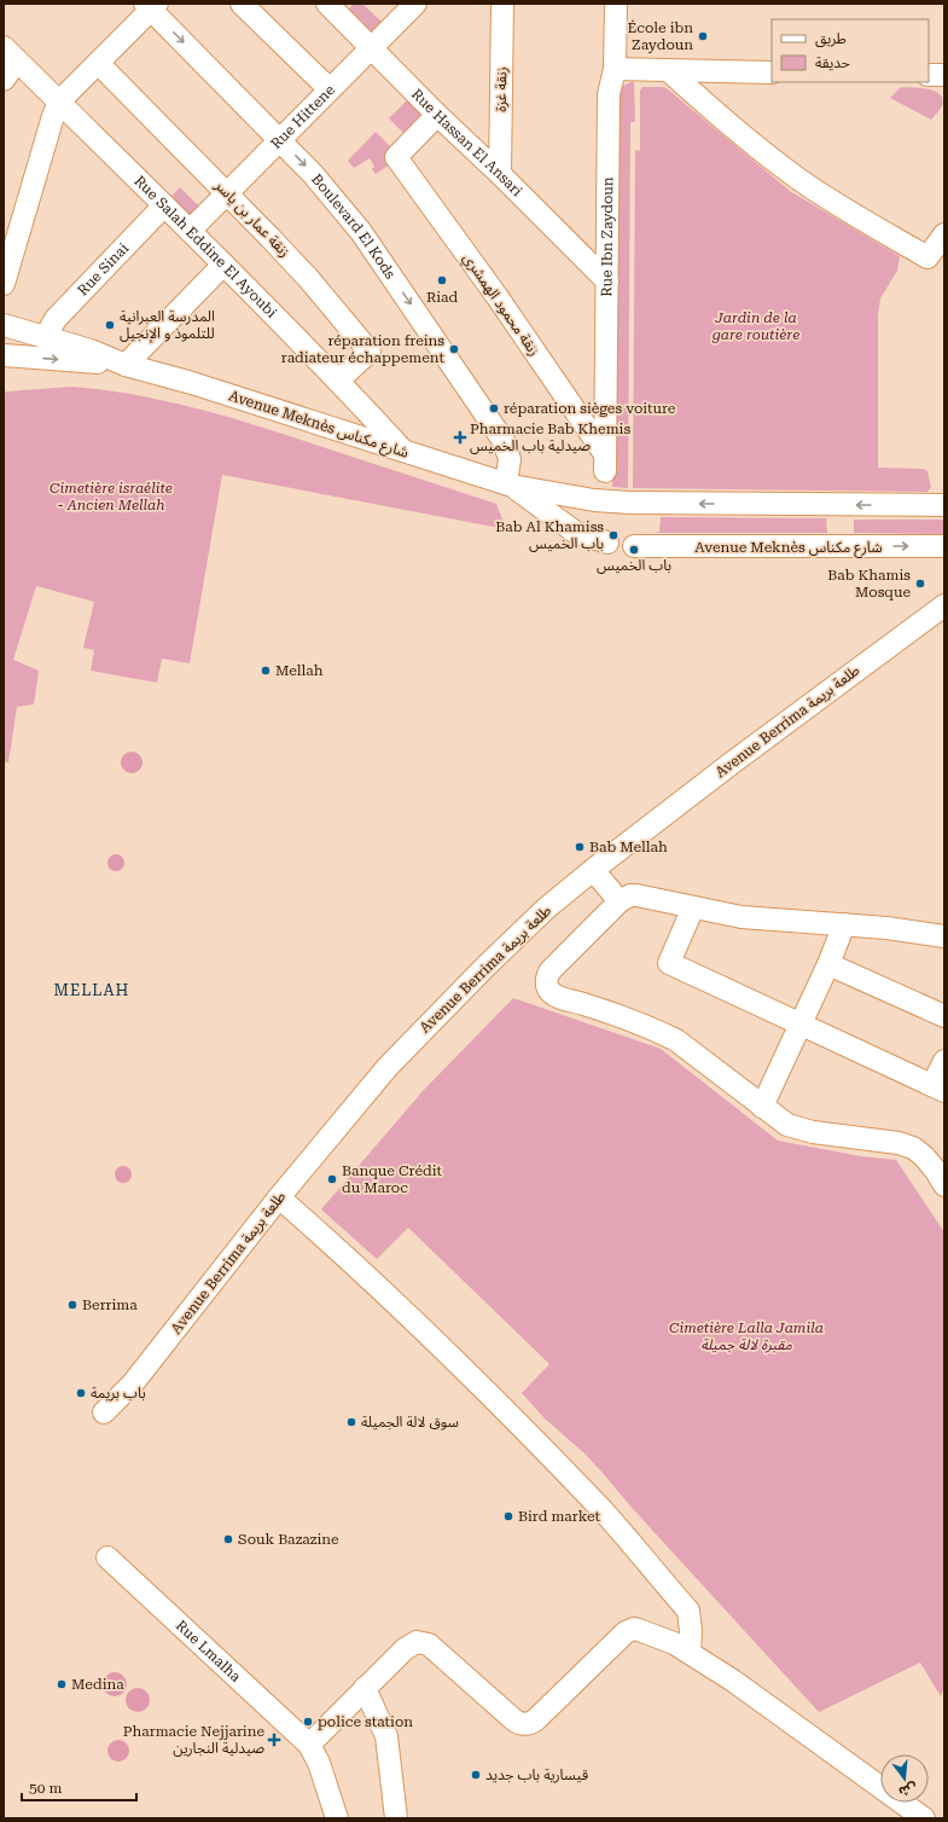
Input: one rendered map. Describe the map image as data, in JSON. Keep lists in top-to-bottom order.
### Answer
{
  "streets": {
    "street": [
      "زنقة غزة",
      "Rue Hittene",
      "Rue Hassan El Ansari",
      "زنقة عمار بن ياسر",
      "Boulevard El Kods",
      "Rue Ibn Zaydoun",
      "Rue Salah Eddine El Ayoubi",
      "Rue Sinai",
      "زنقة محمود الهمشري",
      "Avenue Meknès شارع مكناس",
      "Avenue Berrima طلعة بريمة",
      "Rue Lmalha"
    ]
  },
  "crossings": [
    ["زنقة غزة", "Rue Hassan El Ansari"],
    ["Rue Hittene", "Rue Hassan El Ansari"],
    ["Rue Hittene", "زنقة عمار بن ياسر"],
    ["Rue Hittene", "Boulevard El Kods"],
    ["Rue Hittene", "Rue Salah Eddine El Ayoubi"],
    ["Rue Hassan El Ansari", "Rue Ibn Zaydoun"],
    ["Rue Hassan El Ansari", "زنقة محمود الهمشري"],
    ["زنقة عمار بن ياسر", "Rue Salah Eddine El Ayoubi"],
    ["Boulevard El Kods", "Avenue Meknès شارع مكناس"],
    ["Rue Ibn Zaydoun", "زنقة محمود الهمشري"],
    ["Rue Salah Eddine El Ayoubi", "Rue Sinai"],
    ["Rue Salah Eddine El Ayoubi", "Avenue Meknès شارع مكناس"],
    ["Rue Sinai", "Avenue Meknès شارع مكناس"]
  ],
  "one_way": ["Boulevard El Kods"],
  "districts": ["MELLAH"],
  "parks": ["Jardin de la gare routière", "Cimetière israélite - Ancien Mellah", "Cimetière Lalla Jamila مقبرة لالة جميلة"],
  "places": {
    "other": [
      "École ibn Zaydoun",
      "Riad",
      "المدرسة العبرانية للتلموذ و الإنجيل",
      "réparation freins radiateur échappement",
      "réparation sièges voiture",
      "Bab Al Khamiss باب الخميس",
      "باب الخميس",
      "Bab Khamis Mosque",
      "Mellah",
      "Bab Mellah",
      "Banque Crédit du Maroc",
      "Berrima",
      "باب بريمة",
      "سوق لالة الجميلة",
      "Bird market",
      "Souk Bazazine",
      "Medina",
      "police station",
      "قيسارية باب جديد"
    ],
    "health": ["Pharmacie Bab Khemis صيدلية باب الخميس", "Pharmacie Nejjarine صيدلية النجارين"]
  },
  "legend": ["طريق", "حديقة"],
  "scale_bar": "50 m",
  "north": "bottom"
}
